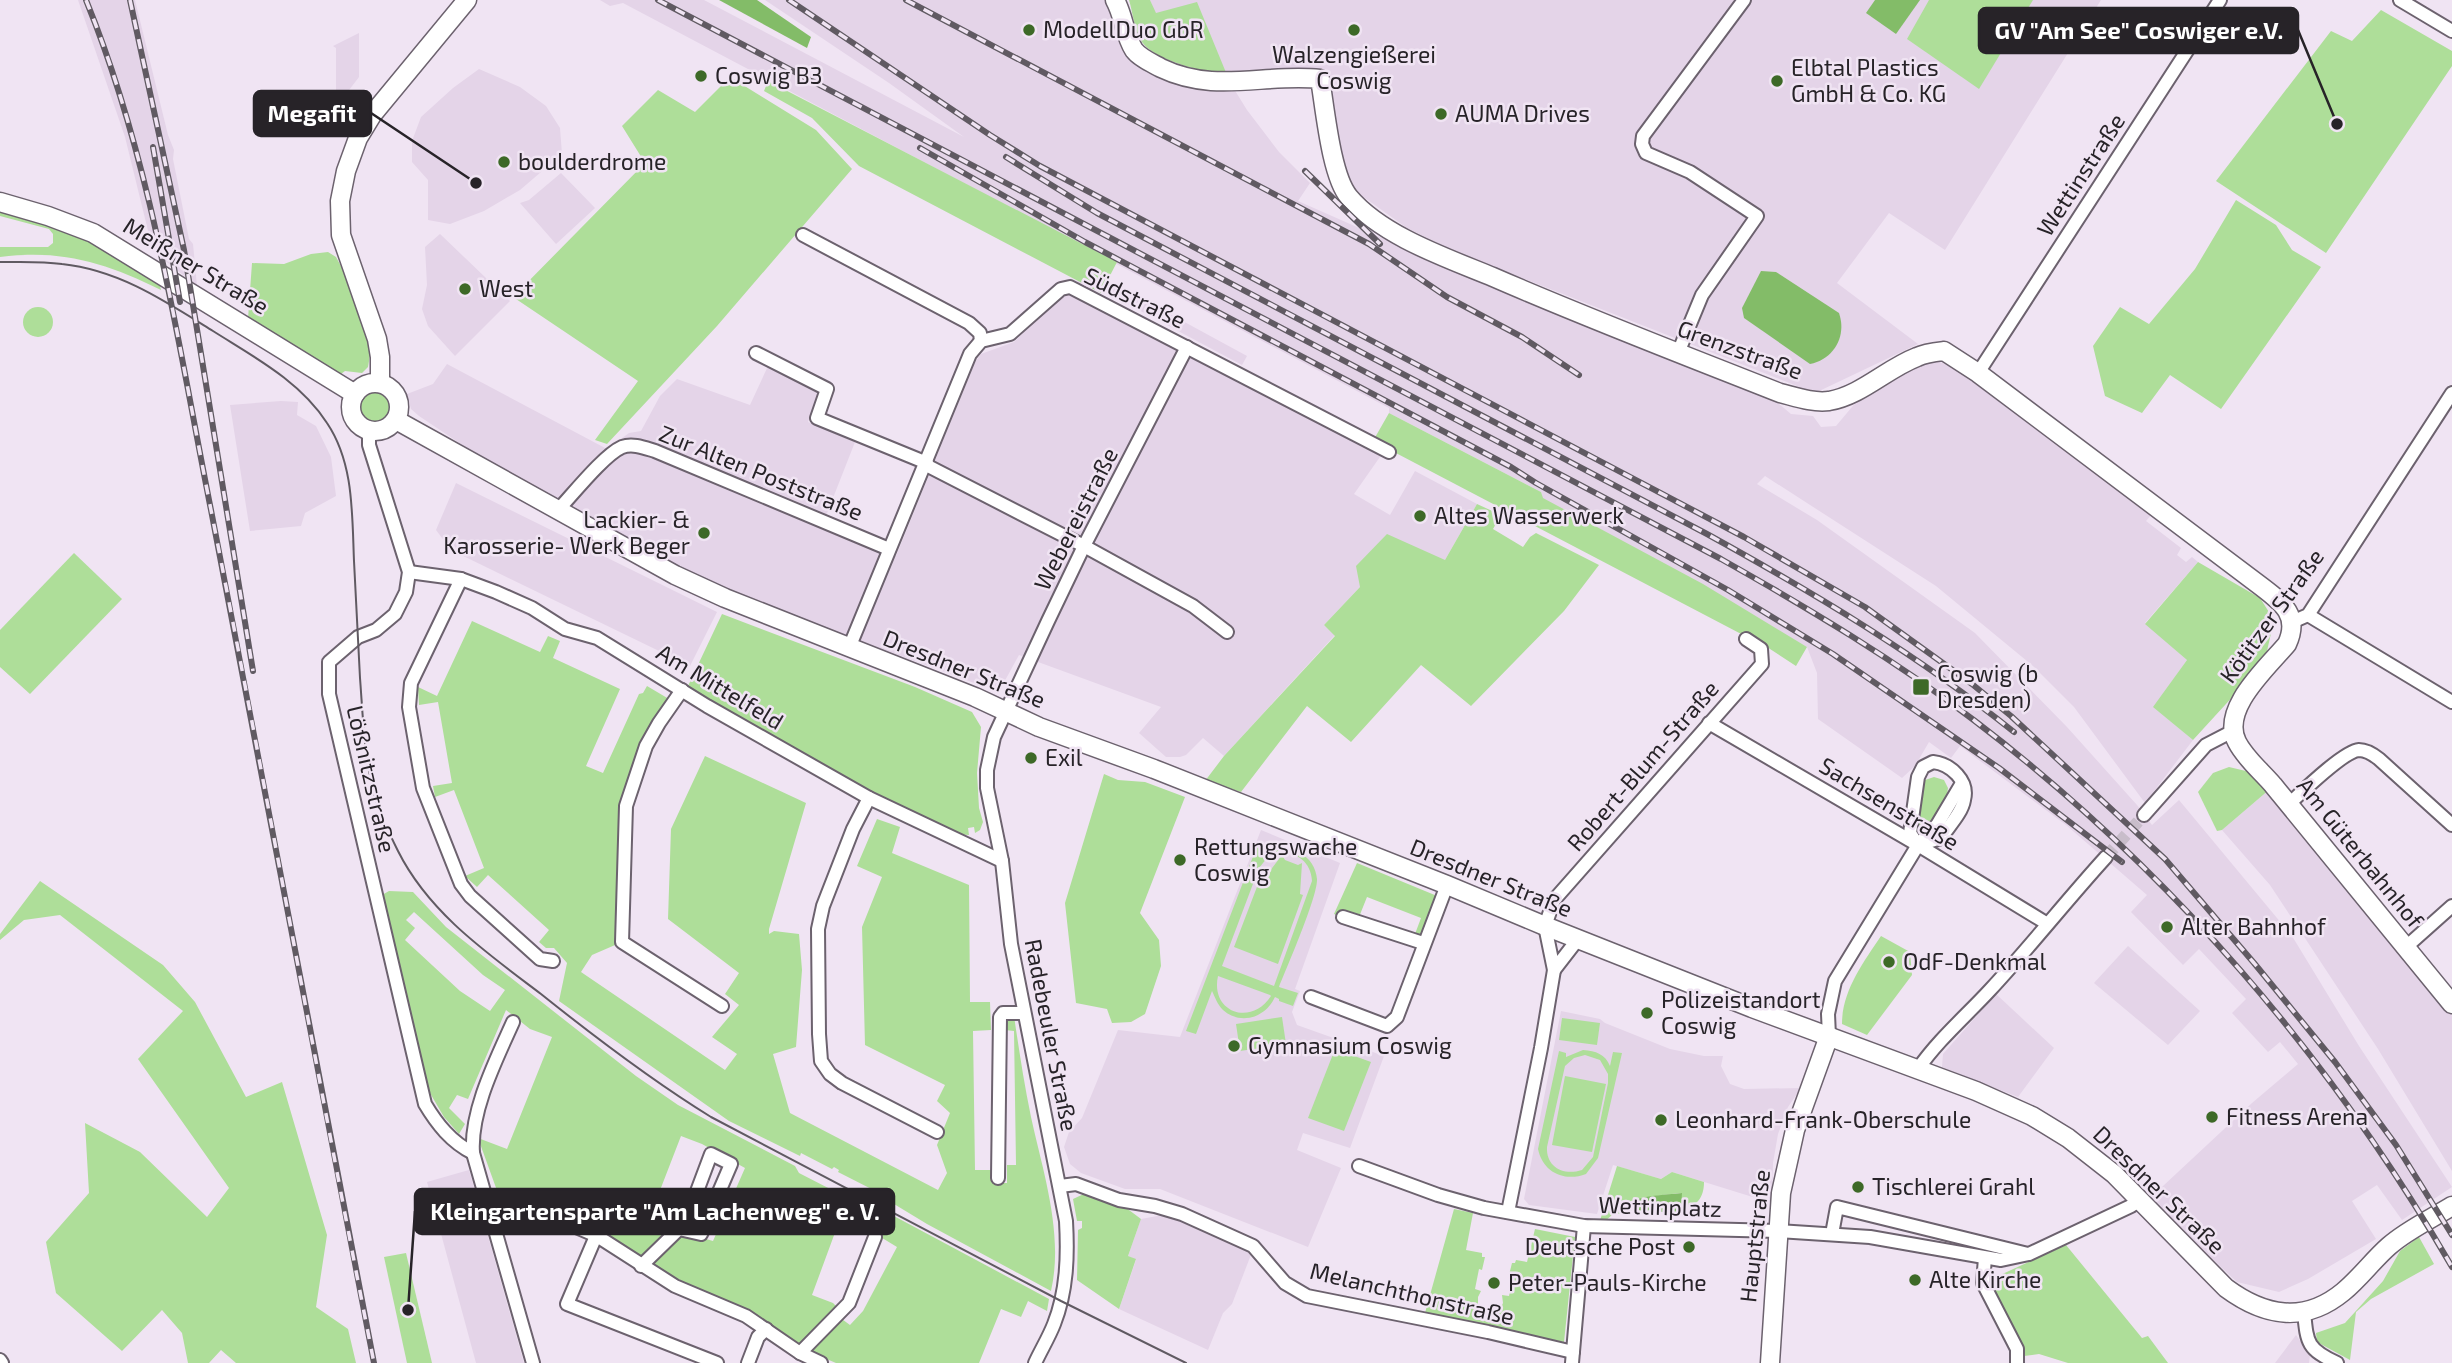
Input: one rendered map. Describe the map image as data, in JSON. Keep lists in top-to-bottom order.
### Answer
{
  "streets": {
    "main road": [
      "Meißner Straße",
      "Grenzstraße",
      "Kötitzer Straße",
      "Dresdner Straße",
      "Am Güterbahnhof",
      "Hauptstraße"
    ],
    "street": [
      "Wettinstraße",
      "Südstraße",
      "Zur Alten Poststraße",
      "Webereistraße",
      "Am Mittelfeld",
      "Robert-Blum-Straße",
      "Lößnitzstraße",
      "Sachsenstraße",
      "Radebeuler Straße",
      "Wettinplatz",
      "Melanchthonstraße"
    ]
  },
  "crossings": [
    ["Wettinstraße", "Grenzstraße"],
    ["Meißner Straße", "Dresdner Straße"],
    ["Südstraße", "Webereistraße"],
    ["Grenzstraße", "Kötitzer Straße"],
    ["Zur Alten Poststraße", "Dresdner Straße"],
    ["Webereistraße", "Dresdner Straße"],
    ["Webereistraße", "Radebeuler Straße"],
    ["Kötitzer Straße", "Am Güterbahnhof"],
    ["Dresdner Straße", "Robert-Blum-Straße"],
    ["Dresdner Straße", "Radebeuler Straße"],
    ["Dresdner Straße", "Wettinplatz"],
    ["Dresdner Straße", "Hauptstraße"],
    ["Am Mittelfeld", "Lößnitzstraße"],
    ["Am Mittelfeld", "Radebeuler Straße"],
    ["Robert-Blum-Straße", "Sachsenstraße"],
    ["Radebeuler Straße", "Melanchthonstraße"],
    ["Wettinplatz", "Hauptstraße"]
  ],
  "places": {
    "other": [
      "ModellDuo GbR",
      "Walzengießerei Coswig",
      "Coswig B3",
      "Elbtal Plastics GmbH & Co. KG",
      "AUMA Drives",
      "GV \"Am See\" Coswiger e.V.",
      "boulderdrome",
      "Megafit",
      "West",
      "Altes Wasserwerk",
      "Lackier- & Karosserie- Werk Beger",
      "Exil",
      "Rettungswache Coswig",
      "Alter Bahnhof",
      "OdF-Denkmal",
      "Polizeistandort Coswig",
      "Gymnasium Coswig",
      "Fitness Arena",
      "Leonhard-Frank-Oberschule",
      "Tischlerei Grahl",
      "Deutsche Post",
      "Alte Kirche",
      "Peter-Pauls-Kirche",
      "Kleingartensparte \"Am Lachenweg\" e. V."
    ],
    "transit": ["Coswig (b Dresden)"]
  }
}
